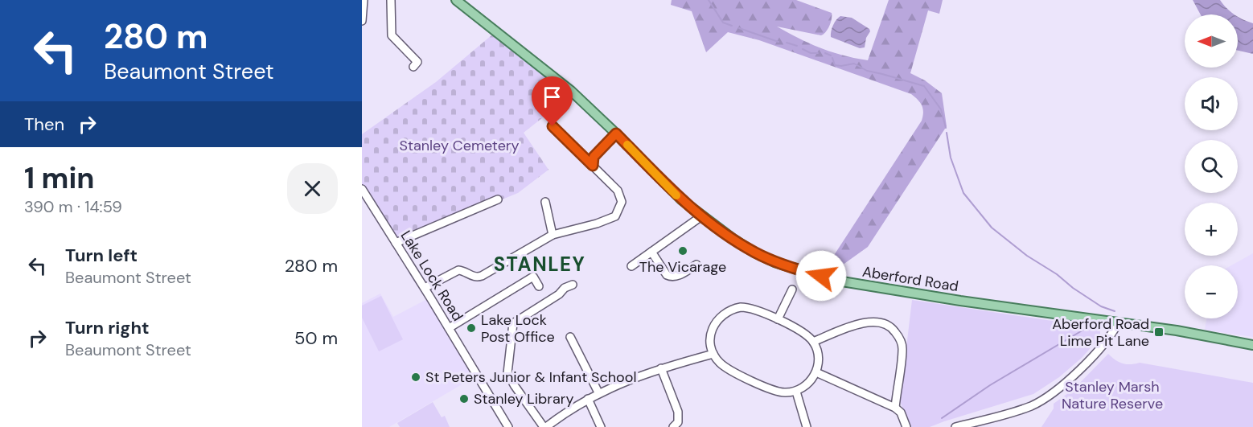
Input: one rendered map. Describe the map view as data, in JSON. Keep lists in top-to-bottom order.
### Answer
{
  "streets": {
    "main road": ["Aberford Road"],
    "street": ["Lake Lock Road"]
  },
  "districts": ["STANLEY"],
  "parks": ["Stanley Cemetery", "Stanley Marsh Nature Reserve"],
  "places": {
    "other": [
      "The Vicarage",
      "Lake Lock Post Office",
      "St Peters Junior & Infant School",
      "Stanley Library"
    ],
    "transit": ["Aberford Road Lime Pit Lane"]
  },
  "north": "left",
  "page": {
    "turn": ["280 m", "Beaumont Street"],
    "map_buttons": ["+", "−"],
    "then": "Then",
    "heading": ["1 min", "390 m · 14:59"],
    "list": [
      {
        "name": "Turn left",
        "note": "Beaumont Street",
        "value": "280 m"
      },
      {
        "name": "Turn right",
        "note": "Beaumont Street",
        "value": "50 m"
      }
    ]
  }
}
